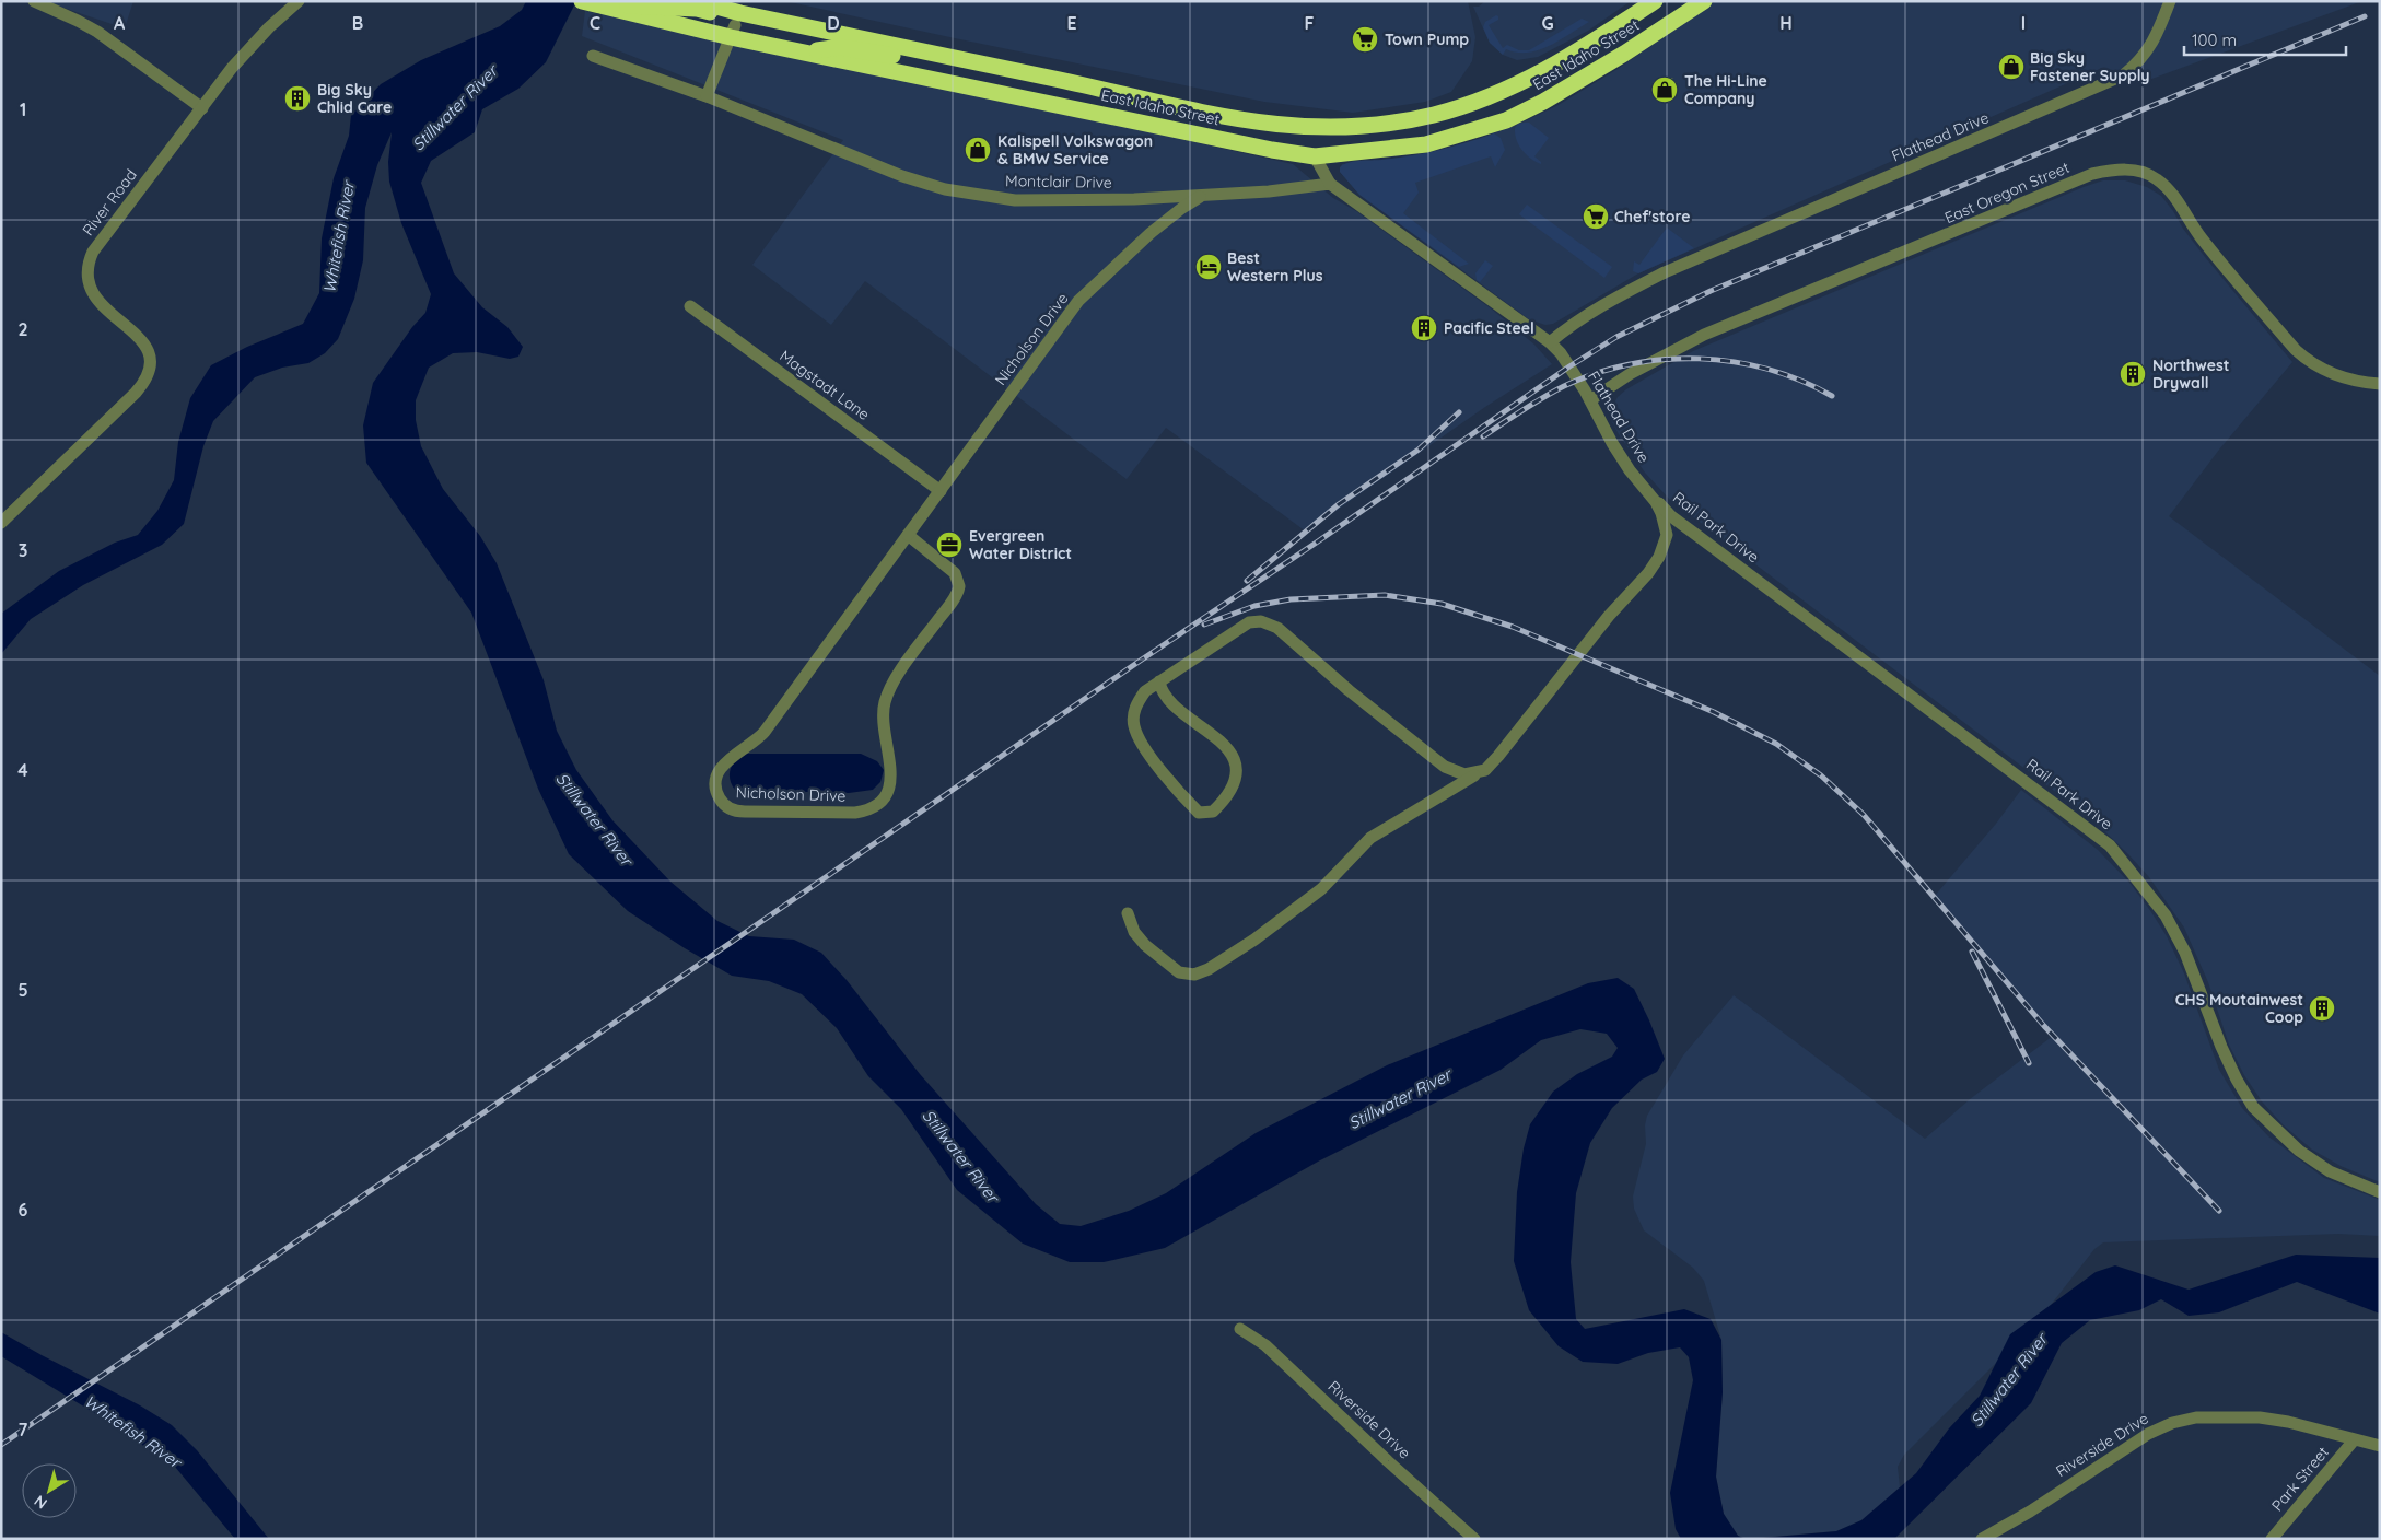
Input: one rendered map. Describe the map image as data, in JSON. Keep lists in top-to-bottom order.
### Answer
{
  "streets": {
    "highway": ["East Idaho Street"],
    "street": [
      "Flathead Drive",
      "Montclair Drive",
      "East Oregon Street",
      "River Road",
      "Nicholson Drive",
      "Magstadt Lane",
      "Rail Park Drive",
      "Riverside Drive",
      "Park Street"
    ]
  },
  "crossings": [
    ["Flathead Drive", "East Oregon Street"],
    ["Flathead Drive", "Rail Park Drive"],
    ["Montclair Drive", "Nicholson Drive"],
    ["Nicholson Drive", "Magstadt Lane"],
    ["Riverside Drive", "Park Street"]
  ],
  "water": ["Stillwater River", "Whitefish River"],
  "places": {
    "supermarket": ["Town Pump", "Chef'store"],
    "shop": ["Big Sky Fastener Supply", "The Hi-Line Company", "Kalispell Volkswagon & BMW Service"],
    "building": [
      "Big Sky Chlid Care",
      "Pacific Steel",
      "Northwest Drywall",
      "CHS Moutainwest Coop"
    ],
    "hotel": ["Best Western Plus"],
    "office": ["Evergreen Water District"]
  },
  "scale_bar": "100 m",
  "north": "bottom left",
  "grid": {
    "columns": [
      "A",
      "B",
      "C",
      "D",
      "E",
      "F",
      "G",
      "H",
      "I"
    ],
    "rows": [
      "1",
      "2",
      "3",
      "4",
      "5",
      "6",
      "7"
    ]
  }
}
